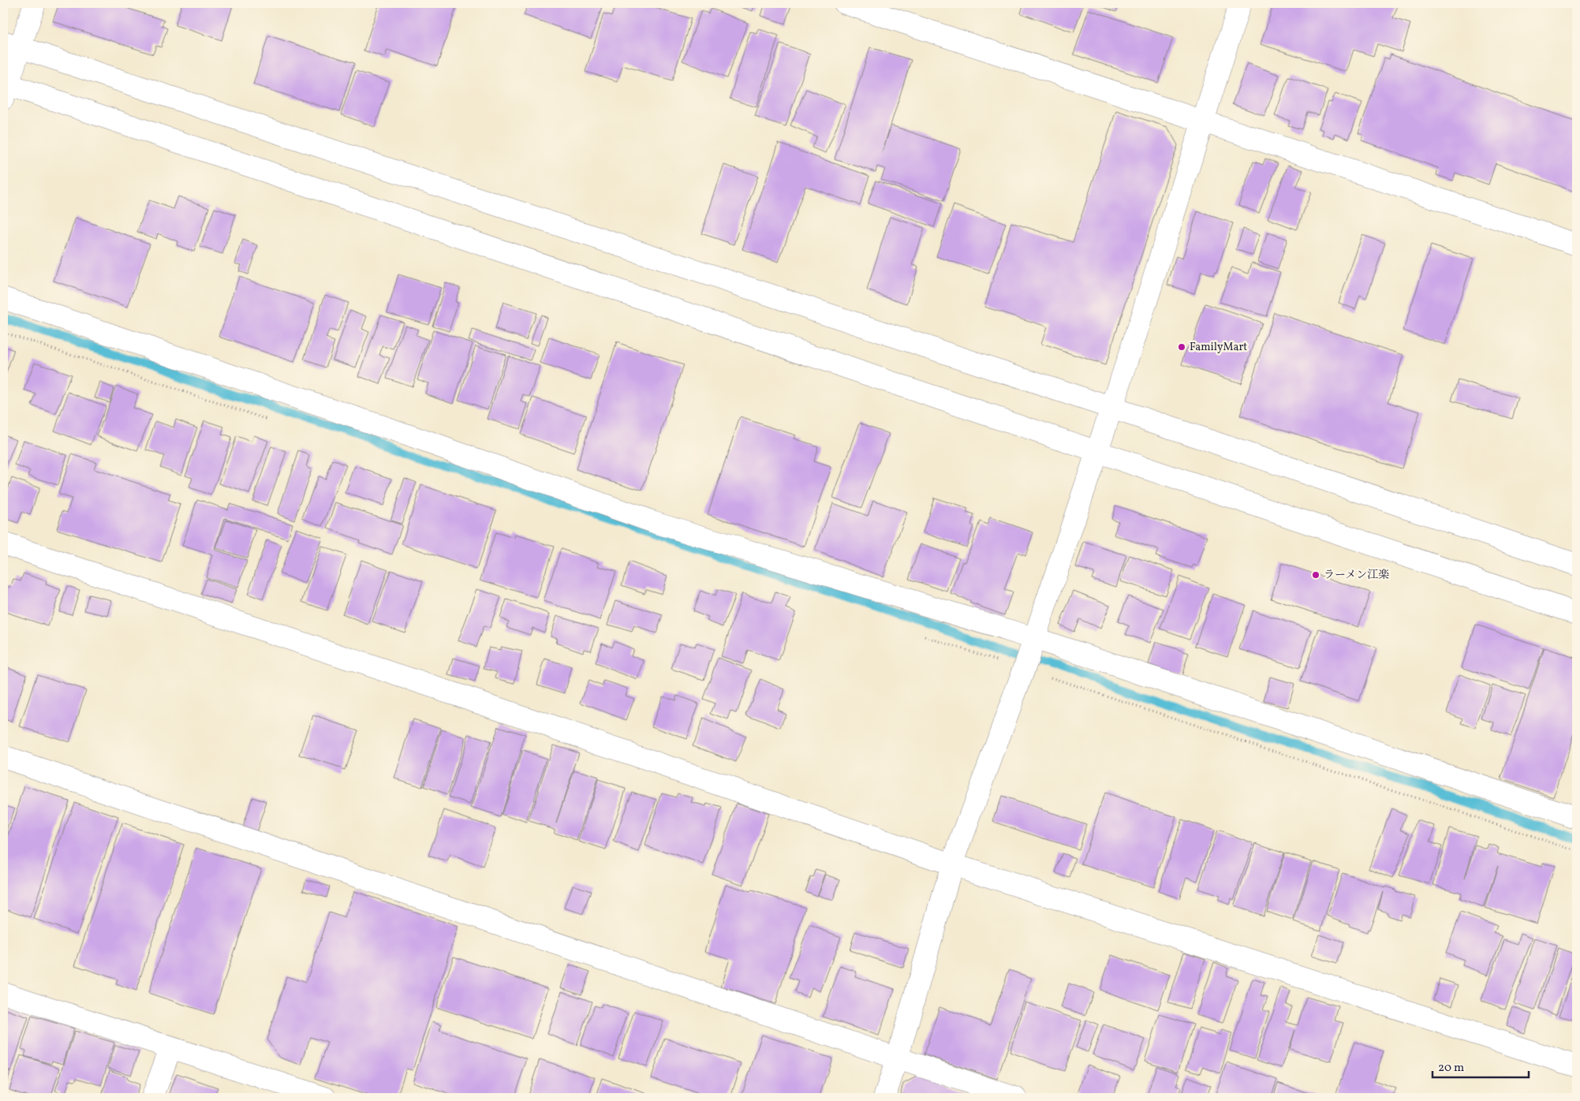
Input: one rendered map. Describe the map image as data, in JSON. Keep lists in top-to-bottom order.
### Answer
{
  "places": ["FamilyMart", "ラーメン江楽"],
  "scale_bar": "20 m"
}
